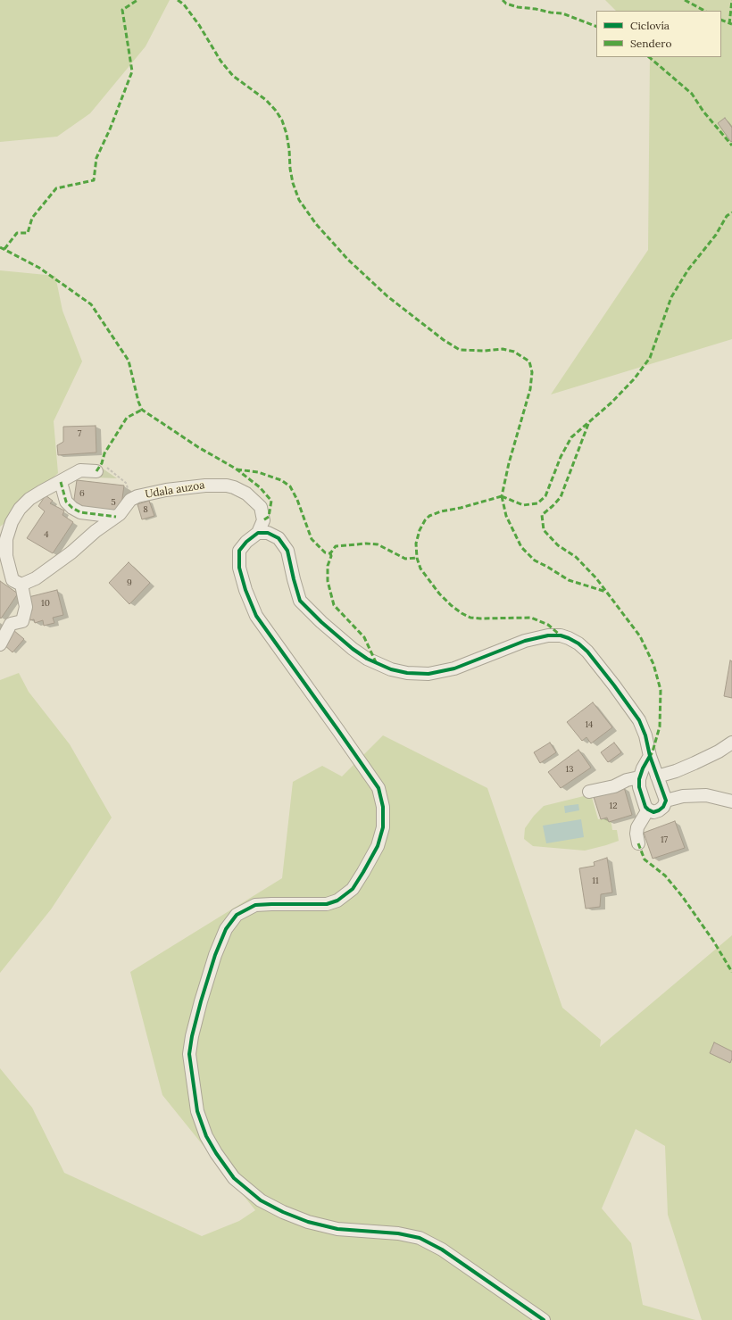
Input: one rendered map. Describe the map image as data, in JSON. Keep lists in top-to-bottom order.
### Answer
{
  "streets": {
    "street": ["Udala auzoa"]
  },
  "house_numbers": [
    "7",
    "6",
    "5",
    "8",
    "4",
    "9",
    "10",
    "14",
    "13",
    "12",
    "17",
    "11"
  ],
  "legend": ["Ciclovía", "Sendero"]
}
